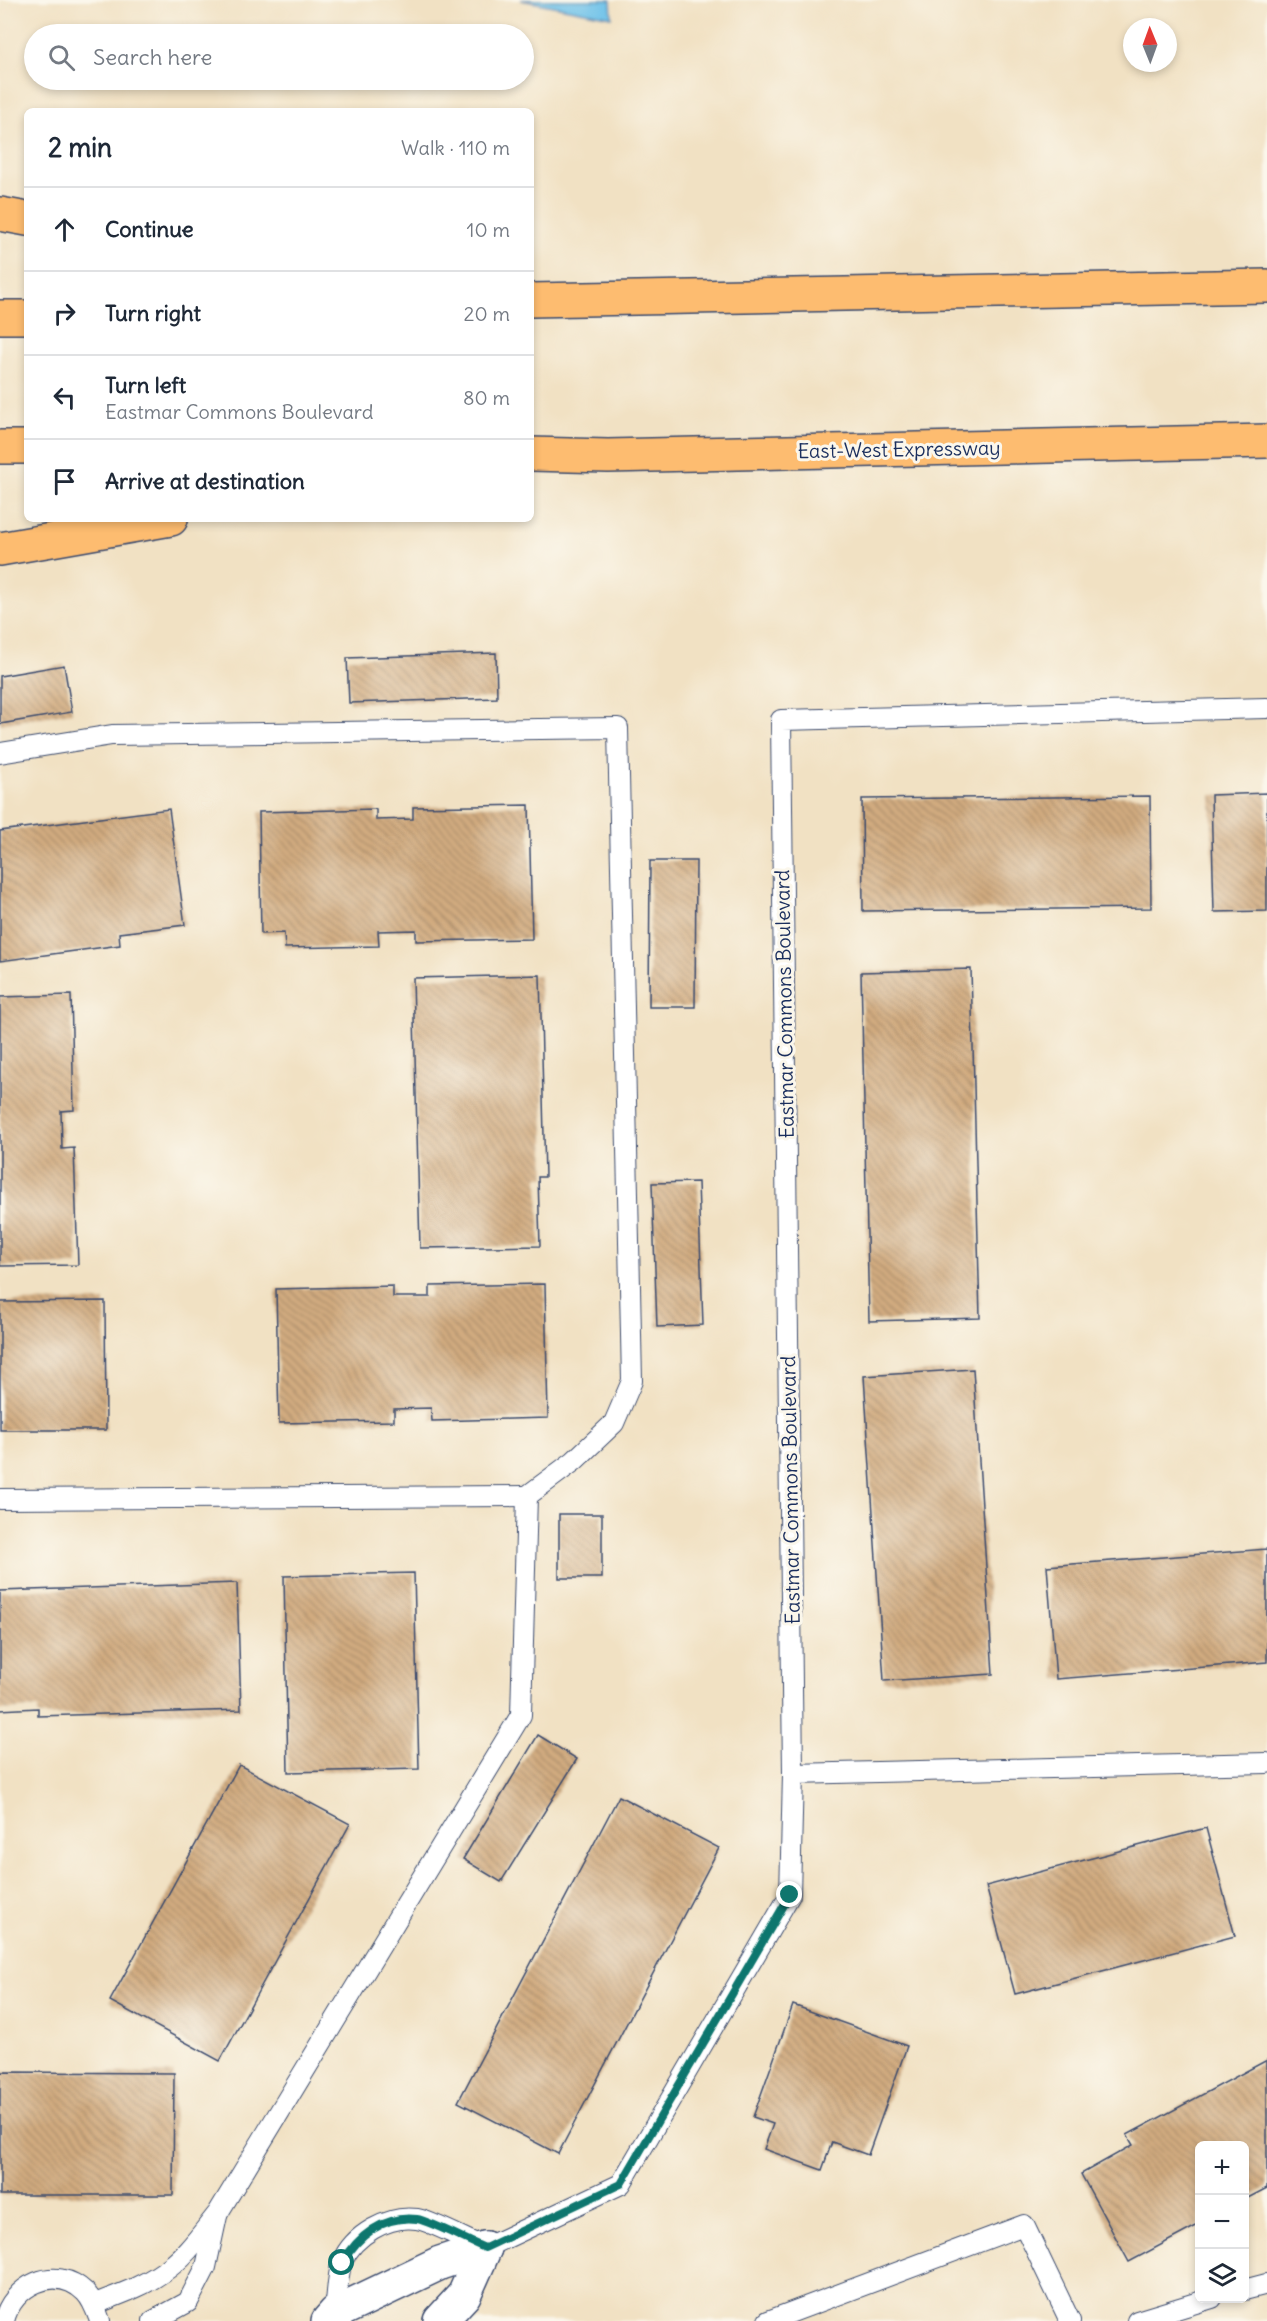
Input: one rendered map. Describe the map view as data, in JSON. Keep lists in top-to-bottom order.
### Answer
{
  "streets": {
    "highway": ["East-West Expressway"],
    "street": ["Eastmar Commons Boulevard"]
  },
  "north": "top",
  "page": {
    "search": "Search here",
    "heading": ["2 min", "Walk · 110 m"],
    "list": [
      ["Continue", "10 m"],
      ["Turn right", "20 m"],
      ["Turn left", "Eastmar Commons Boulevard", "80 m"],
      "Arrive at destination"
    ],
    "map_buttons": ["+", "−"]
  }
}
